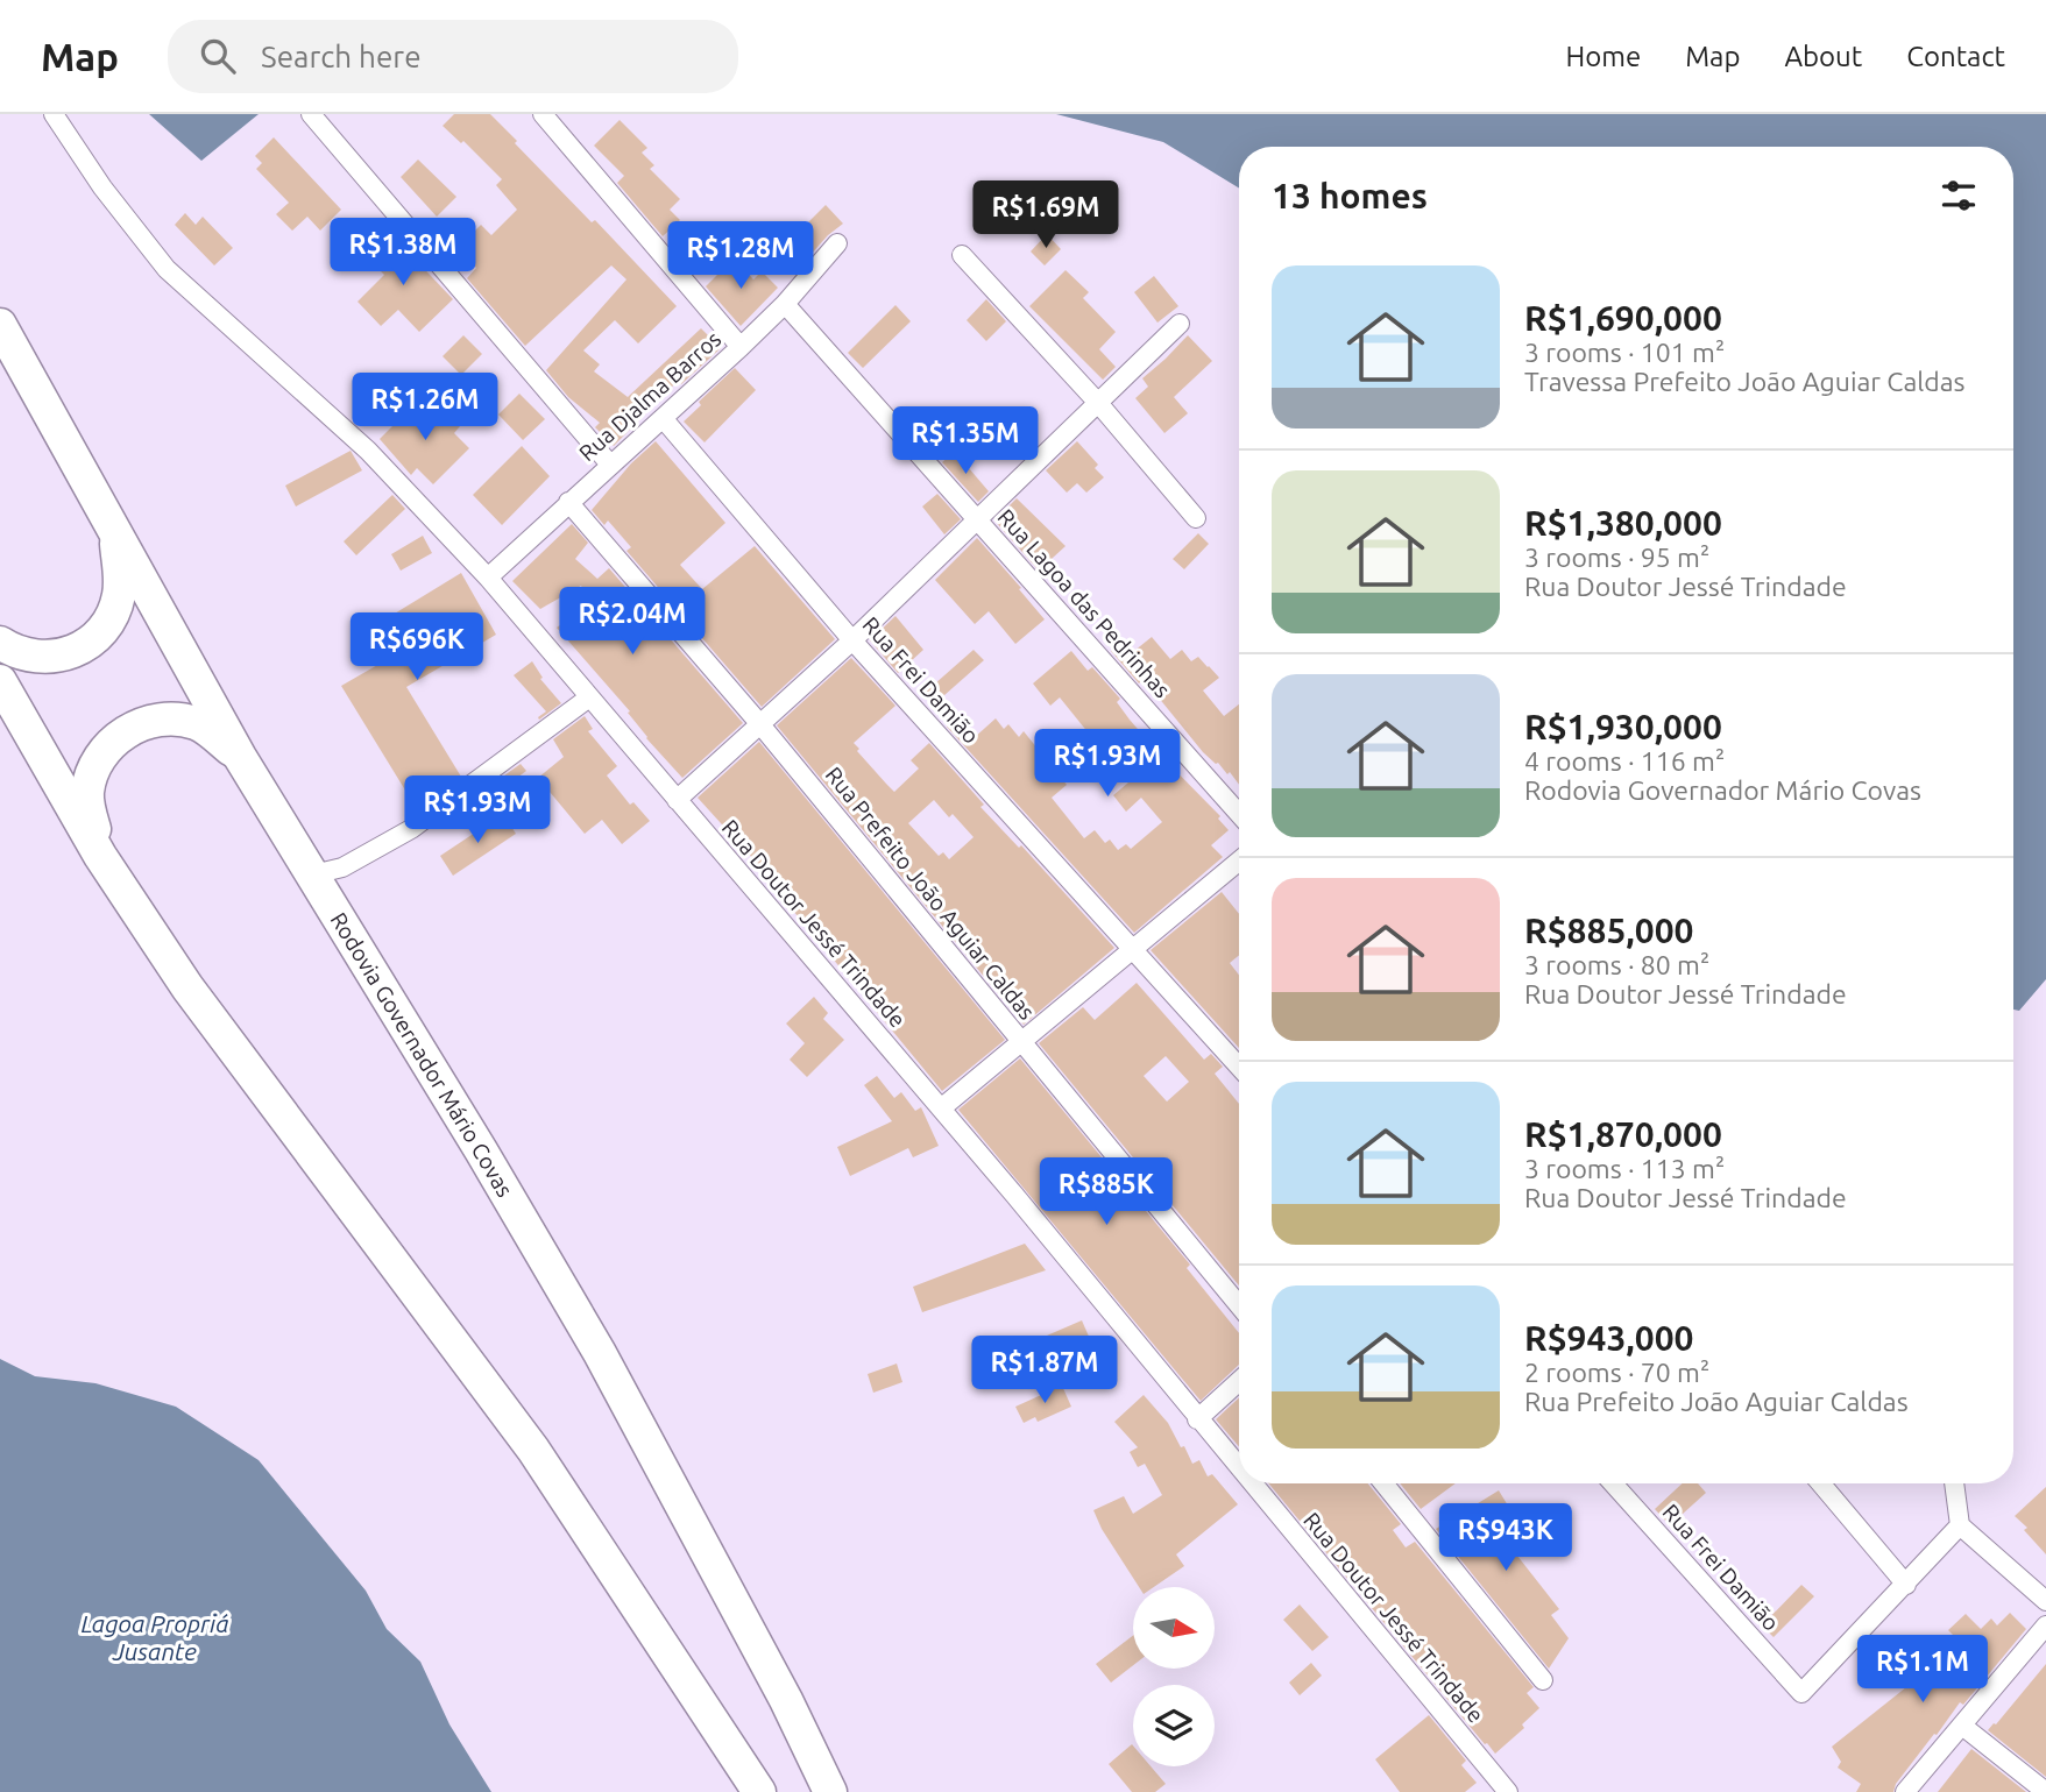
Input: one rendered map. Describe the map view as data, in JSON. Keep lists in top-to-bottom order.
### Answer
{
  "streets": {
    "highway": ["Rodovia Governador Mário Covas"],
    "street": [
      "Rua Djalma Barros",
      "Rua Lagoa das Pedrinhas",
      "Rua Frei Damião",
      "Rua Prefeito João Aguiar Caldas",
      "Rua Doutor Jessé Trindade"
    ]
  },
  "crossings": [
    ["Rua Djalma Barros", "Rua Lagoa das Pedrinhas"],
    ["Rua Djalma Barros", "Rua Frei Damião"],
    ["Rua Djalma Barros", "Rua Prefeito João Aguiar Caldas"],
    ["Rua Djalma Barros", "Rua Doutor Jessé Trindade"]
  ],
  "water": ["Lagoa Propriá Jusante"],
  "north": "right",
  "page": {
    "header": "Map",
    "search": "Search here",
    "nav": [
      "Home",
      "Map",
      "About",
      "Contact"
    ],
    "heading": "13 homes",
    "price": [
      "R$1.69M",
      "R$1.38M",
      "R$1.28M",
      "R$1.26M",
      "R$1.35M",
      "R$2.04M",
      "R$696K",
      "R$1.93M",
      "R$1.93M",
      "R$885K",
      "R$1.87M",
      "R$943K",
      "R$1.1M"
    ],
    "list": [
      {
        "name": "R$1,690,000",
        "note": "3 rooms · 101 m² · Travessa Prefeito João Aguiar Caldas"
      },
      {
        "name": "R$1,380,000",
        "note": "3 rooms · 95 m² · Rua Doutor Jessé Trindade"
      },
      {
        "name": "R$1,930,000",
        "note": "4 rooms · 116 m² · Rodovia Governador Mário Covas"
      },
      {
        "name": "R$885,000",
        "note": "3 rooms · 80 m² · Rua Doutor Jessé Trindade"
      },
      {
        "name": "R$1,870,000",
        "note": "3 rooms · 113 m² · Rua Doutor Jessé Trindade"
      },
      {
        "name": "R$943,000",
        "note": "2 rooms · 70 m² · Rua Prefeito João Aguiar Caldas"
      }
    ]
  }
}
